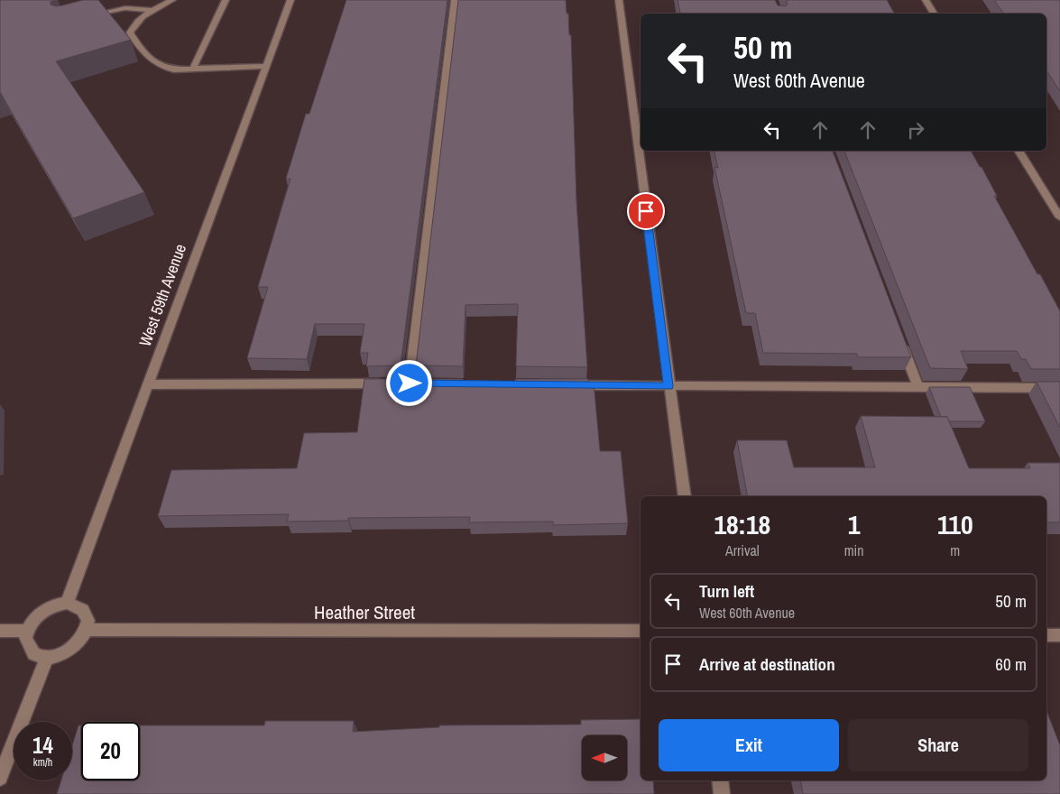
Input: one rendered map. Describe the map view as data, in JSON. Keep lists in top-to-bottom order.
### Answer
{
  "streets": {
    "street": ["West 59th Avenue", "Heather Street"]
  },
  "crossings": [
    ["West 59th Avenue", "Heather Street"]
  ],
  "north": "left",
  "page": {
    "turn": ["50 m", "West 60th Avenue"],
    "eta": [
      "18:18",
      "Arrival",
      "1",
      "min",
      "110",
      "m"
    ],
    "list": [
      {
        "name": "Turn left",
        "note": "West 60th Avenue",
        "value": "50 m"
      },
      {
        "name": "Arrive at destination",
        "value": "60 m"
      }
    ],
    "buttons": ["Exit", "Share"],
    "speed": "14 km/h",
    "limit": "20"
  }
}
